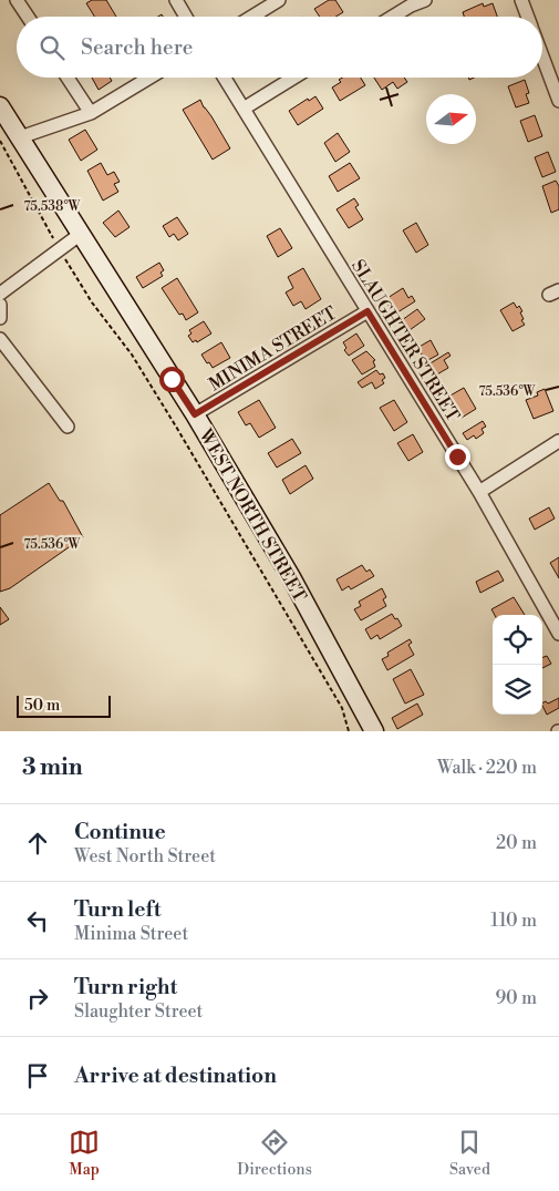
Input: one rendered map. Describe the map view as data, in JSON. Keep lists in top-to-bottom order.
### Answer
{
  "streets": {
    "main road": ["WEST NORTH STREET"],
    "street": ["SLAUGHTER STREET", "MINIMA STREET"]
  },
  "crossings": [
    ["SLAUGHTER STREET", "MINIMA STREET"],
    ["MINIMA STREET", "WEST NORTH STREET"]
  ],
  "scale_bar": "50 m",
  "north": "right",
  "page": {
    "search": "Search here",
    "scale": "50 m",
    "heading": ["3 min", "Walk · 220 m"],
    "list": [
      ["Continue", "West North Street", "20 m"],
      ["Turn left", "Minima Street", "110 m"],
      ["Turn right", "Slaughter Street", "90 m"],
      "Arrive at destination"
    ],
    "nav": ["Map", "Directions", "Saved"]
  },
  "coordinates": ["75.538°W", "75.536°W"]
}
